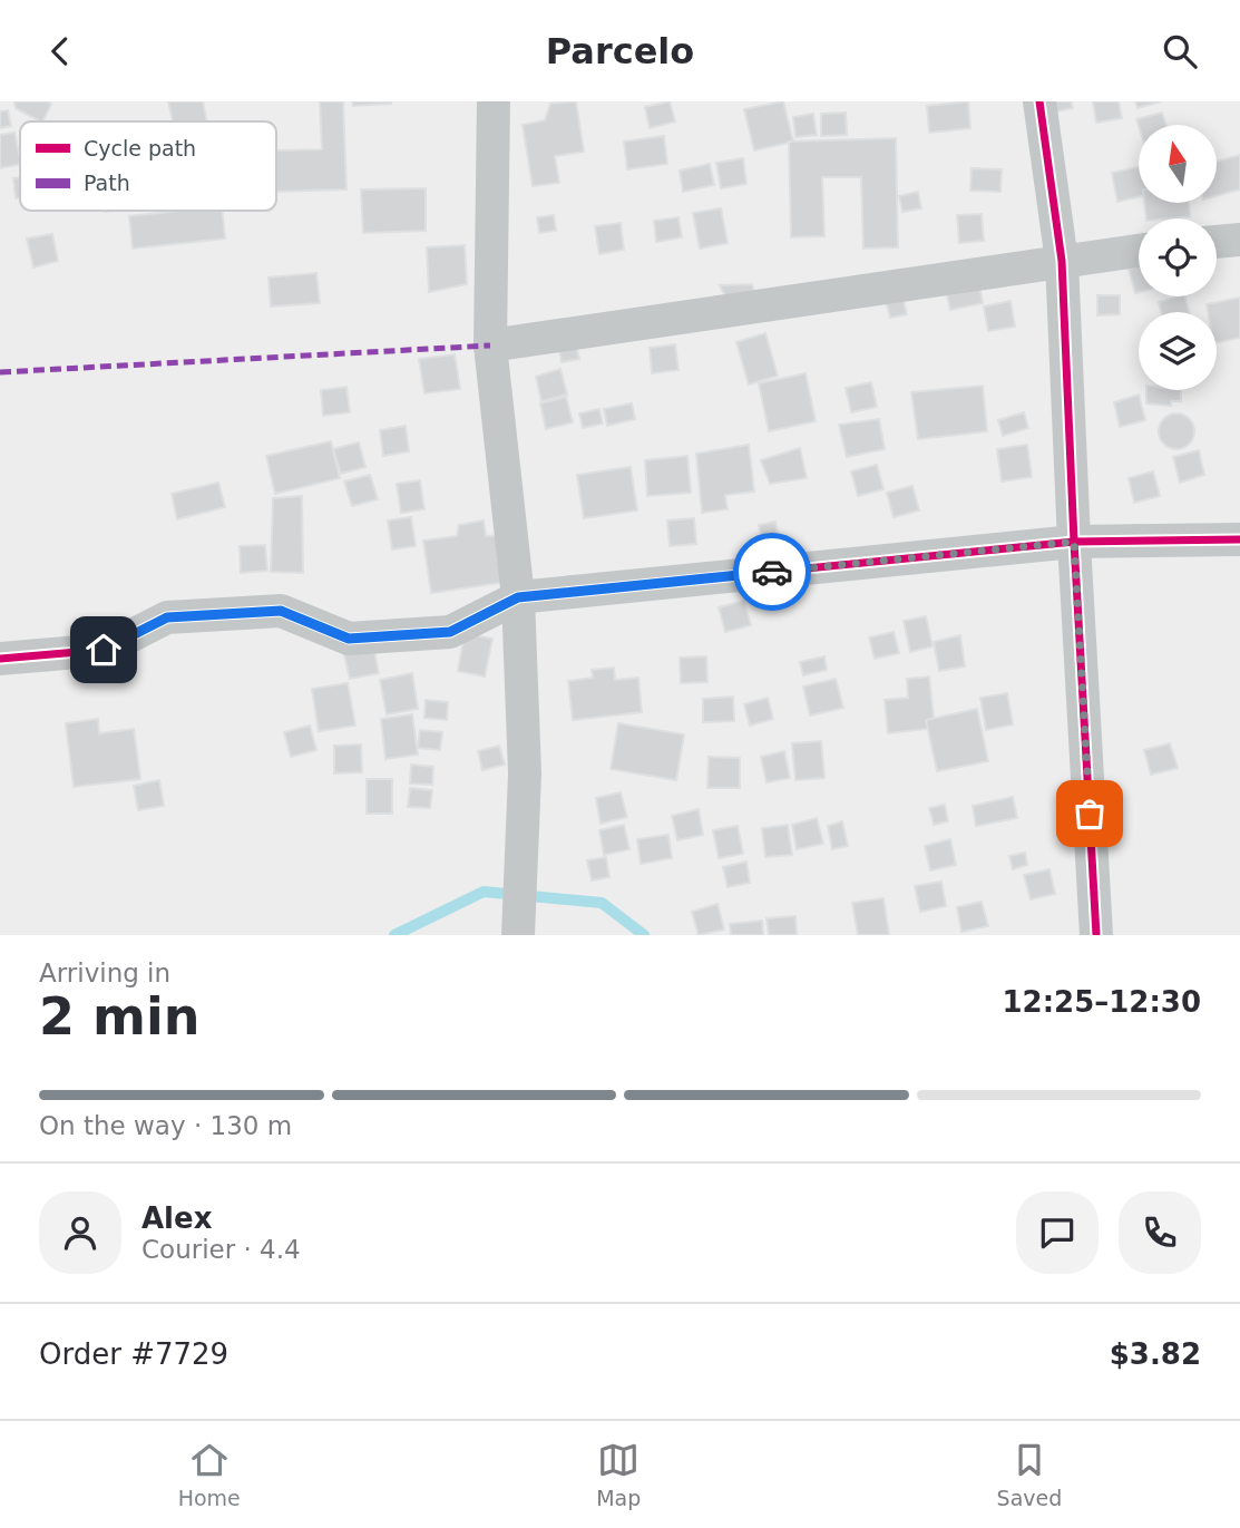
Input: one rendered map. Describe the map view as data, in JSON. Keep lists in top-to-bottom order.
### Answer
{
  "legend": ["Cycle path", "Path"],
  "north": "top",
  "page": {
    "header": "Parcelo",
    "heading": ["2 min", "Arriving in", "12:25–12:30"],
    "panel": [
      "Alex",
      "Courier · 4.4",
      "Order #7729",
      "$3.82"
    ],
    "bar": "On the way · 130 m",
    "tabs": ["Home", "Map", "Saved"]
  }
}
